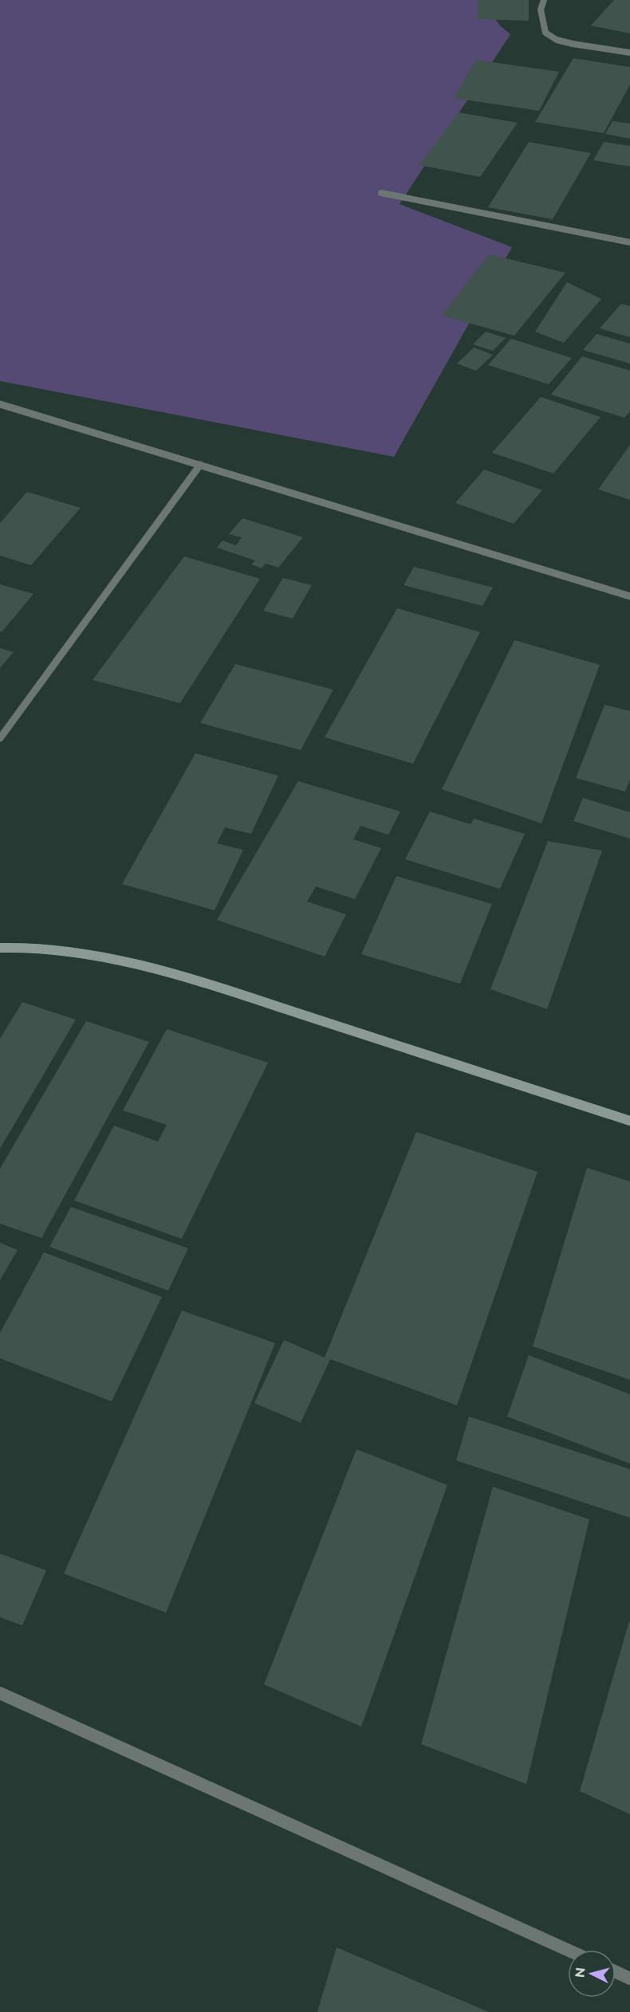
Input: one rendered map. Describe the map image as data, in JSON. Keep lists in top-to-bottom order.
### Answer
{
  "north": "left"
}
